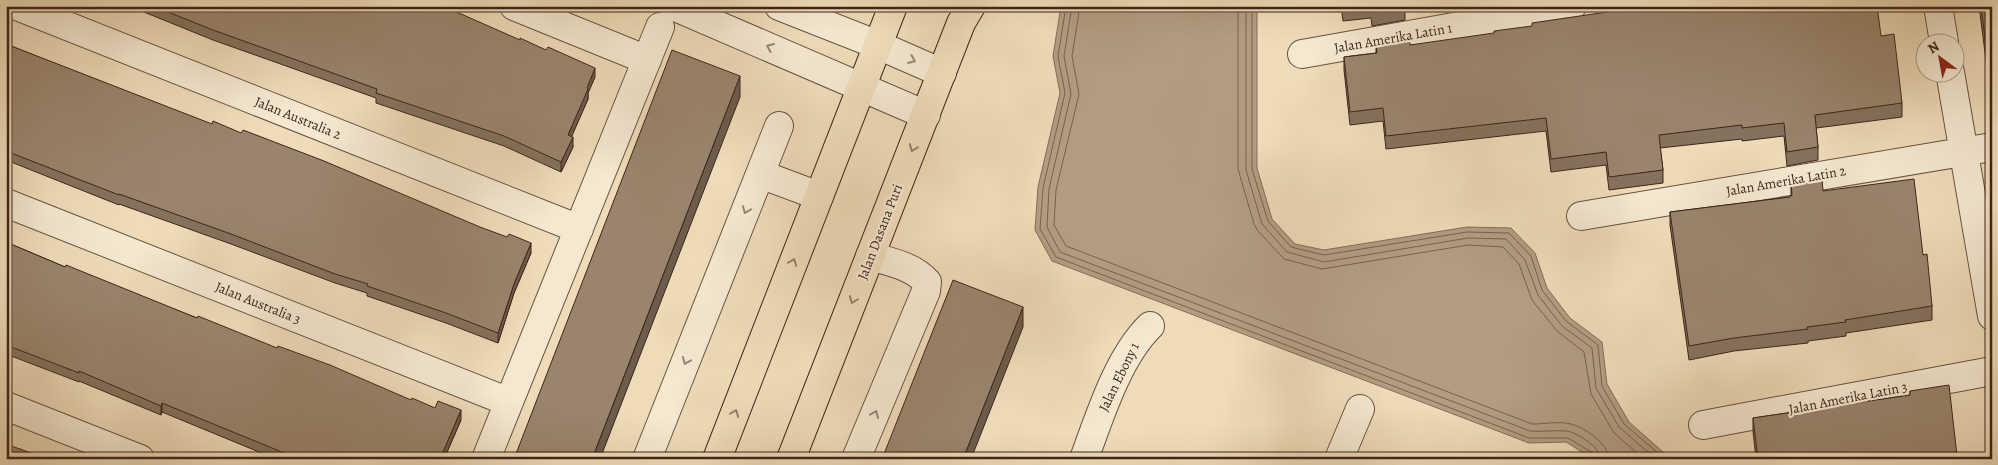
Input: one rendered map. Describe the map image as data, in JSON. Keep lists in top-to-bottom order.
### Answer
{
  "streets": {
    "main road": ["Jalan Dasana Puri"],
    "street": [
      "Jalan Amerika Latin 1",
      "Jalan Australia 2",
      "Jalan Amerika Latin 2",
      "Jalan Australia 3",
      "Jalan Ebony 1",
      "Jalan Amerika Latin 3"
    ]
  },
  "north": "top left"
}
